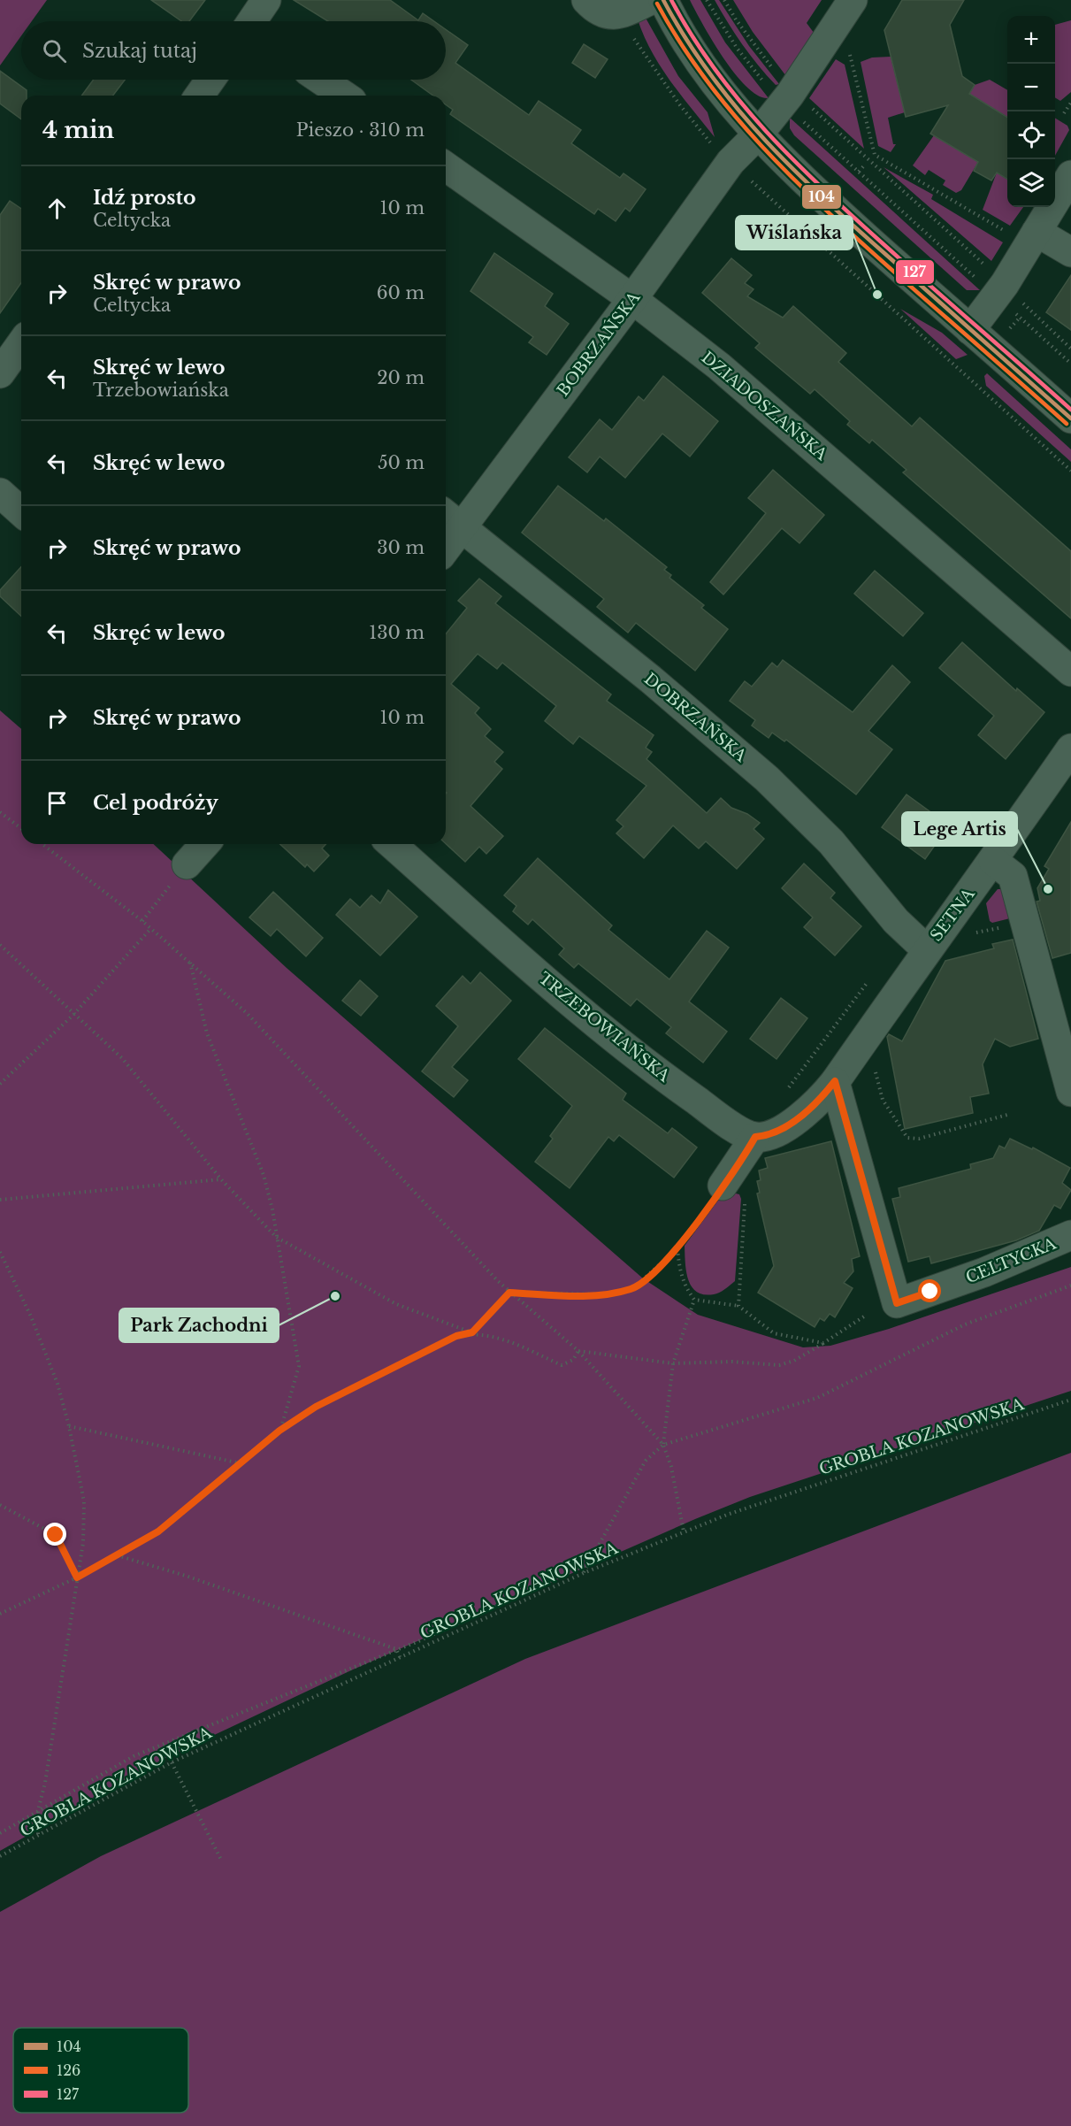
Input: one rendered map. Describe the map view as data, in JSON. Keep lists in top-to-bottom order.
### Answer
{
  "streets": {
    "street": [
      "BOBRZAŃSKA",
      "DZIADOSZAŃSKA",
      "DOBRZAŃSKA",
      "SETNA",
      "TRZEBOWIAŃSKA",
      "CELTYCKA"
    ],
    "path": ["GROBLA KOZANOWSKA"]
  },
  "crossings": [
    ["BOBRZAŃSKA", "DZIADOSZAŃSKA"],
    ["BOBRZAŃSKA", "DOBRZAŃSKA"],
    ["DOBRZAŃSKA", "SETNA"],
    ["SETNA", "CELTYCKA"]
  ],
  "places": ["Wiślańska", "Lege Artis", "Park Zachodni"],
  "lines": ["transit line 104", "transit line 127", "transit line 126"],
  "legend": ["104", "126", "127"],
  "page": {
    "map_buttons": ["+", "−"],
    "search": "Szukaj tutaj",
    "heading": ["4 min", "Pieszo · 310 m"],
    "list": [
      ["Idź prosto", "Celtycka", "10 m"],
      ["Skręć w prawo", "Celtycka", "60 m"],
      ["Skręć w lewo", "Trzebowiańska", "20 m"],
      ["Skręć w lewo", "50 m"],
      ["Skręć w prawo", "30 m"],
      ["Skręć w lewo", "130 m"],
      ["Skręć w prawo", "10 m"],
      "Cel podróży"
    ]
  }
}
